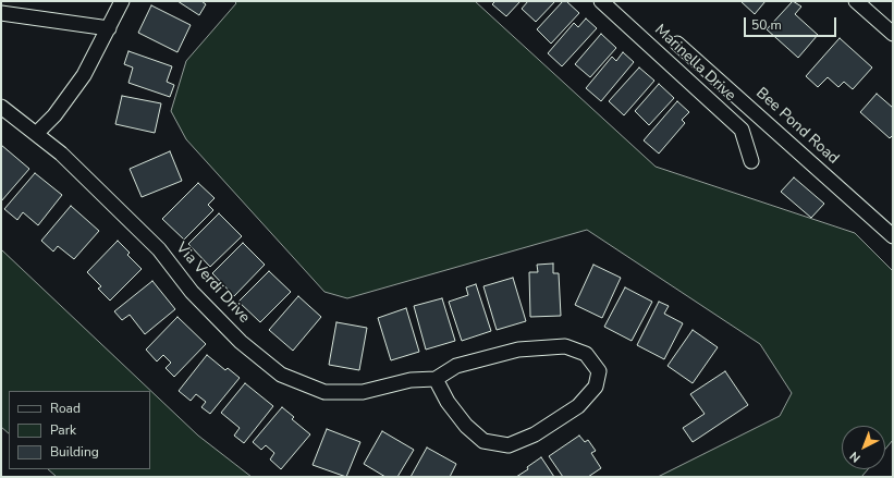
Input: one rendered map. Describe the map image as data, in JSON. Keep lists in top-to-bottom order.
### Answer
{
  "streets": {
    "street": ["Marinella Drive", "Bee Pond Road", "Via Verdi Drive"]
  },
  "legend": ["Road", "Park", "Building"],
  "scale_bar": "50 m",
  "north": "bottom left"
}
